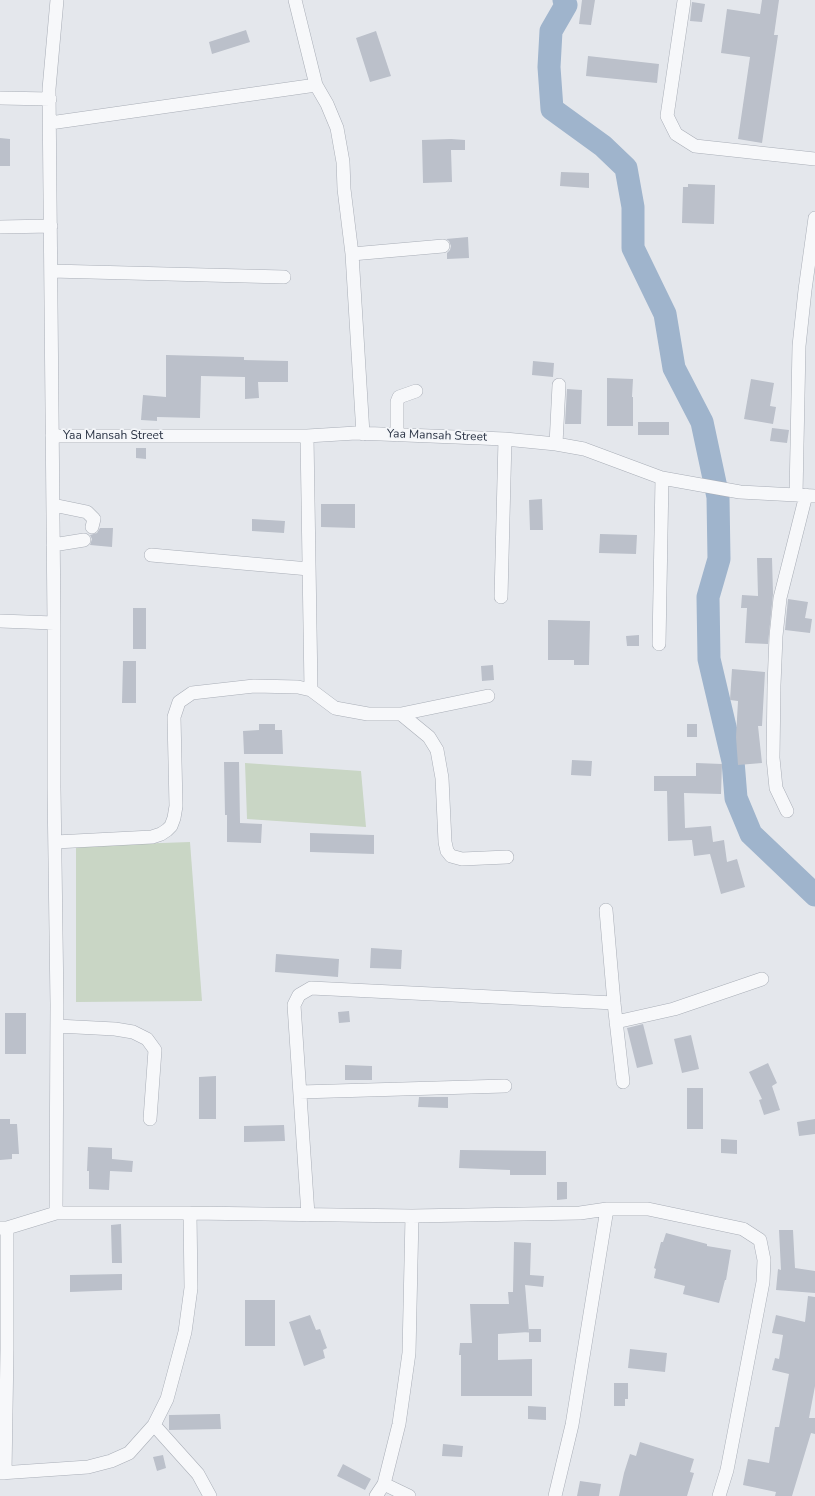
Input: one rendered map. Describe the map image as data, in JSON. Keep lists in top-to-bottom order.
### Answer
{
  "streets": {
    "street": ["Yaa Mansah Street"]
  }
}
